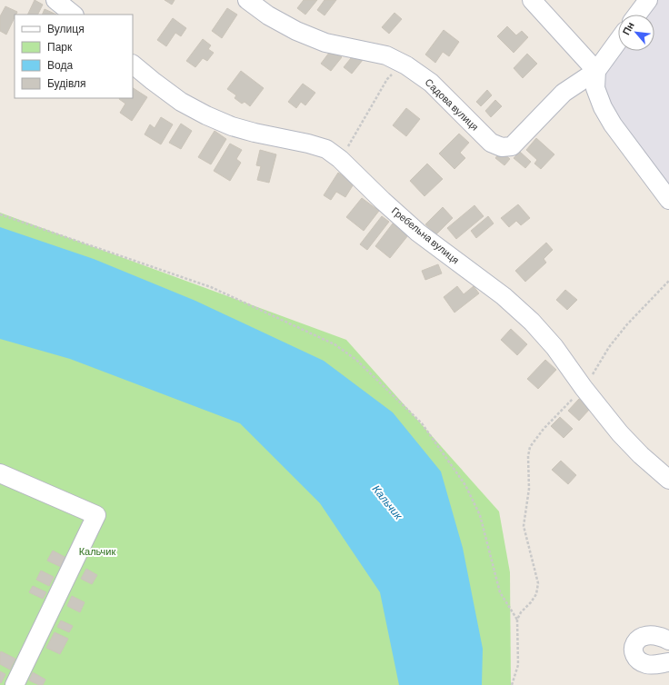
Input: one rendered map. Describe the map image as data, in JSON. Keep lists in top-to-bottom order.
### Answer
{
  "streets": {
    "street": ["Садова вулиця", "Гребельна вулиця"]
  },
  "water": ["Кальчик"],
  "parks": ["Кальчик"],
  "legend": [
    "Вулиця",
    "Парк",
    "Вода",
    "Будівля"
  ],
  "north": "top left"
}
